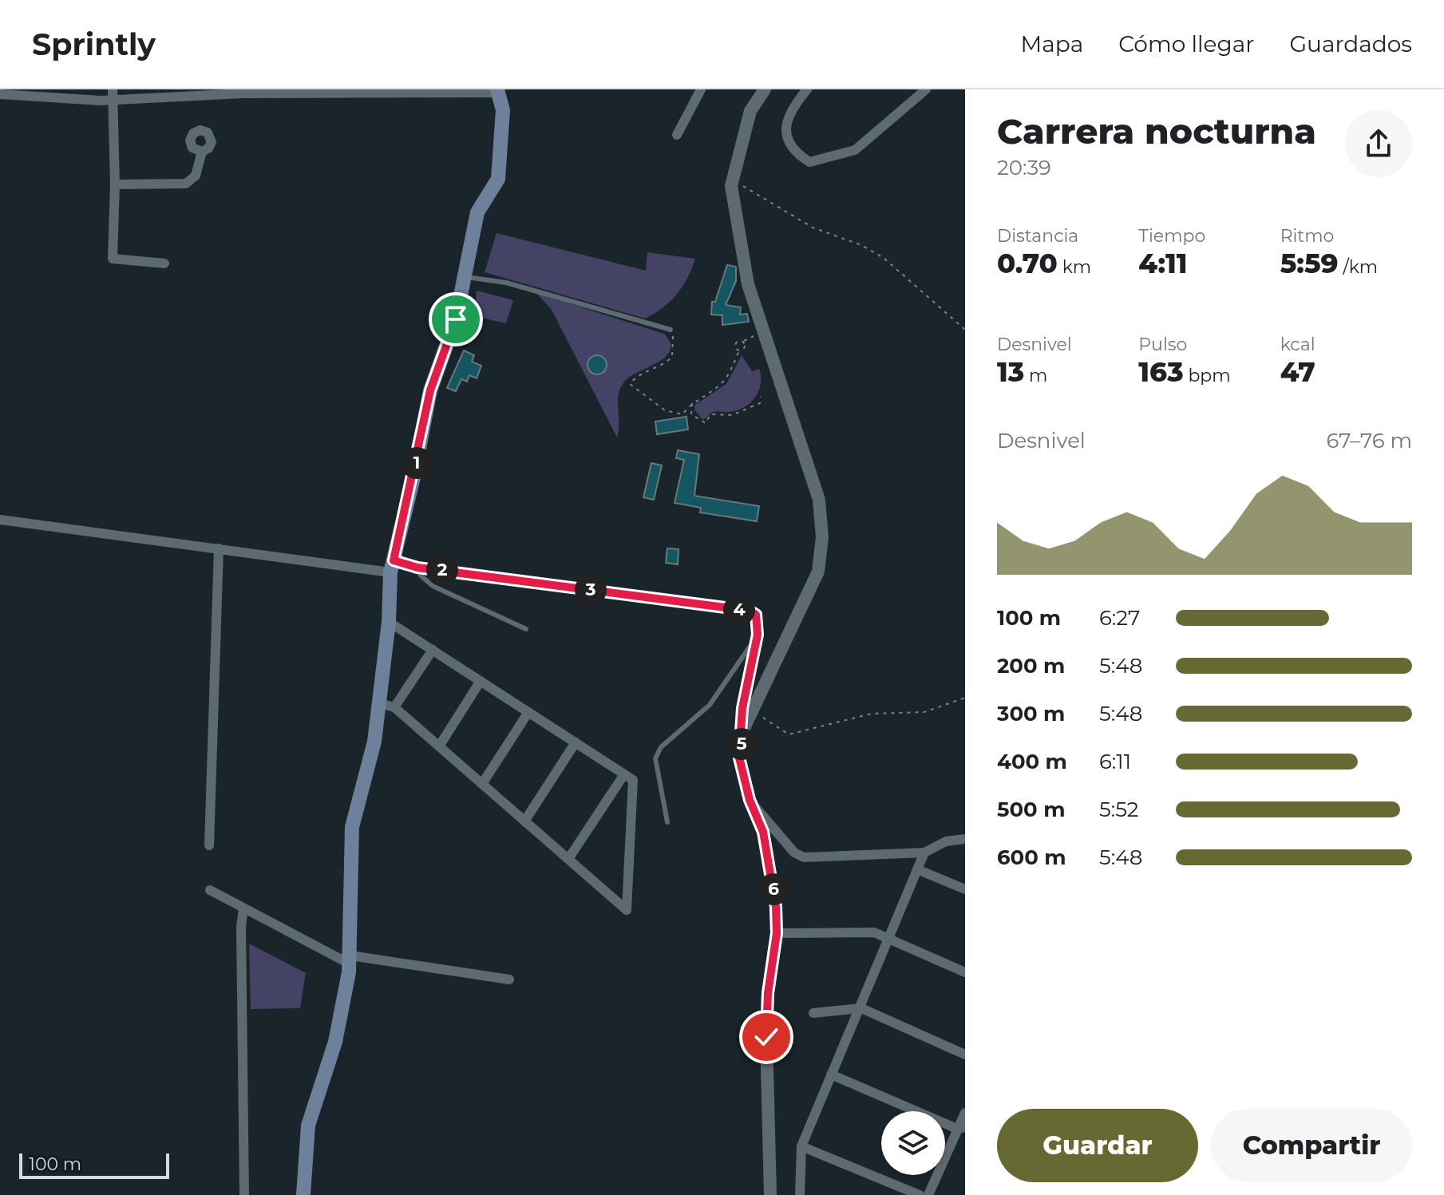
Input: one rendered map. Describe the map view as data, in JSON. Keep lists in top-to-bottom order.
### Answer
{
  "scale_bar": "100 m",
  "page": {
    "header": "Sprintly",
    "nav": ["Mapa", "Cómo llegar", "Guardados"],
    "heading": ["Carrera nocturna", "20:39"],
    "stats": [
      ["Distancia", "0.70 km"],
      ["Tiempo", "4:11"],
      ["Ritmo", "5:59 /km"],
      ["Desnivel", "13 m"],
      ["Pulso", "163 bpm"],
      ["kcal", "47"]
    ],
    "chart": ["Desnivel", "67–76 m"],
    "pins": [
      "1",
      "2",
      "3",
      "4",
      "5",
      "6"
    ],
    "list": [
      {
        "name": "100 m",
        "note": "6:27"
      },
      {
        "name": "200 m",
        "note": "5:48"
      },
      {
        "name": "300 m",
        "note": "5:48"
      },
      {
        "name": "400 m",
        "note": "6:11"
      },
      {
        "name": "500 m",
        "note": "5:52"
      },
      {
        "name": "600 m",
        "note": "5:48"
      }
    ],
    "buttons": ["Guardar", "Compartir"],
    "scale": "100 m"
  }
}
